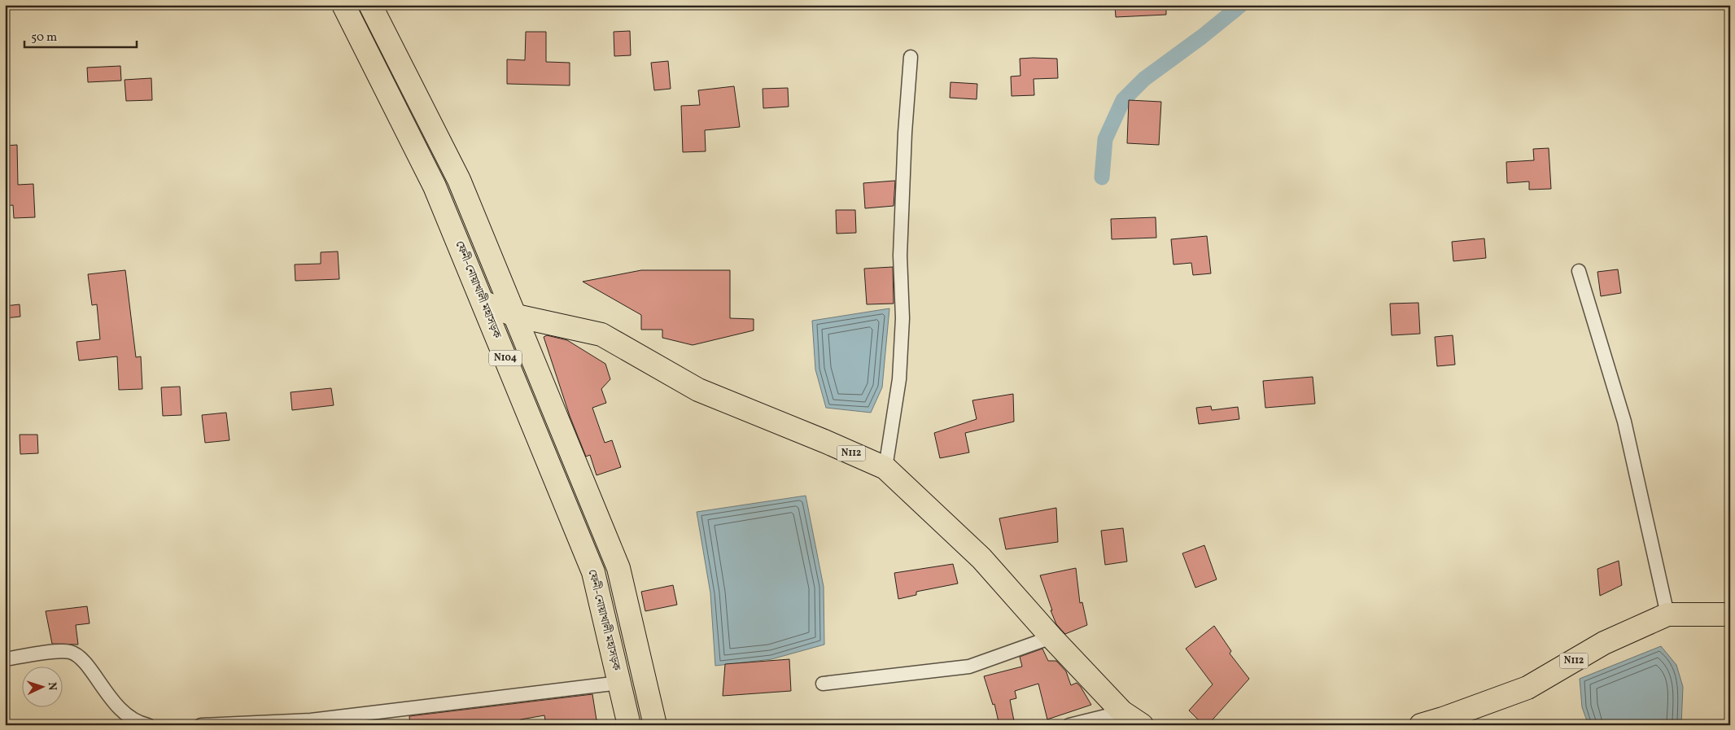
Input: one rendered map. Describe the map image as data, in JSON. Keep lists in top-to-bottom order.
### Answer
{
  "streets": {
    "highway": ["ফেনী-নোয়াখালী মহাসড়ক", "N104", "N112"]
  },
  "crossings": [
    ["ফেনী-নোয়াখালী মহাসড়ক", "N112"],
    ["N104", "N112"]
  ],
  "scale_bar": "50 m",
  "north": "right"
}
